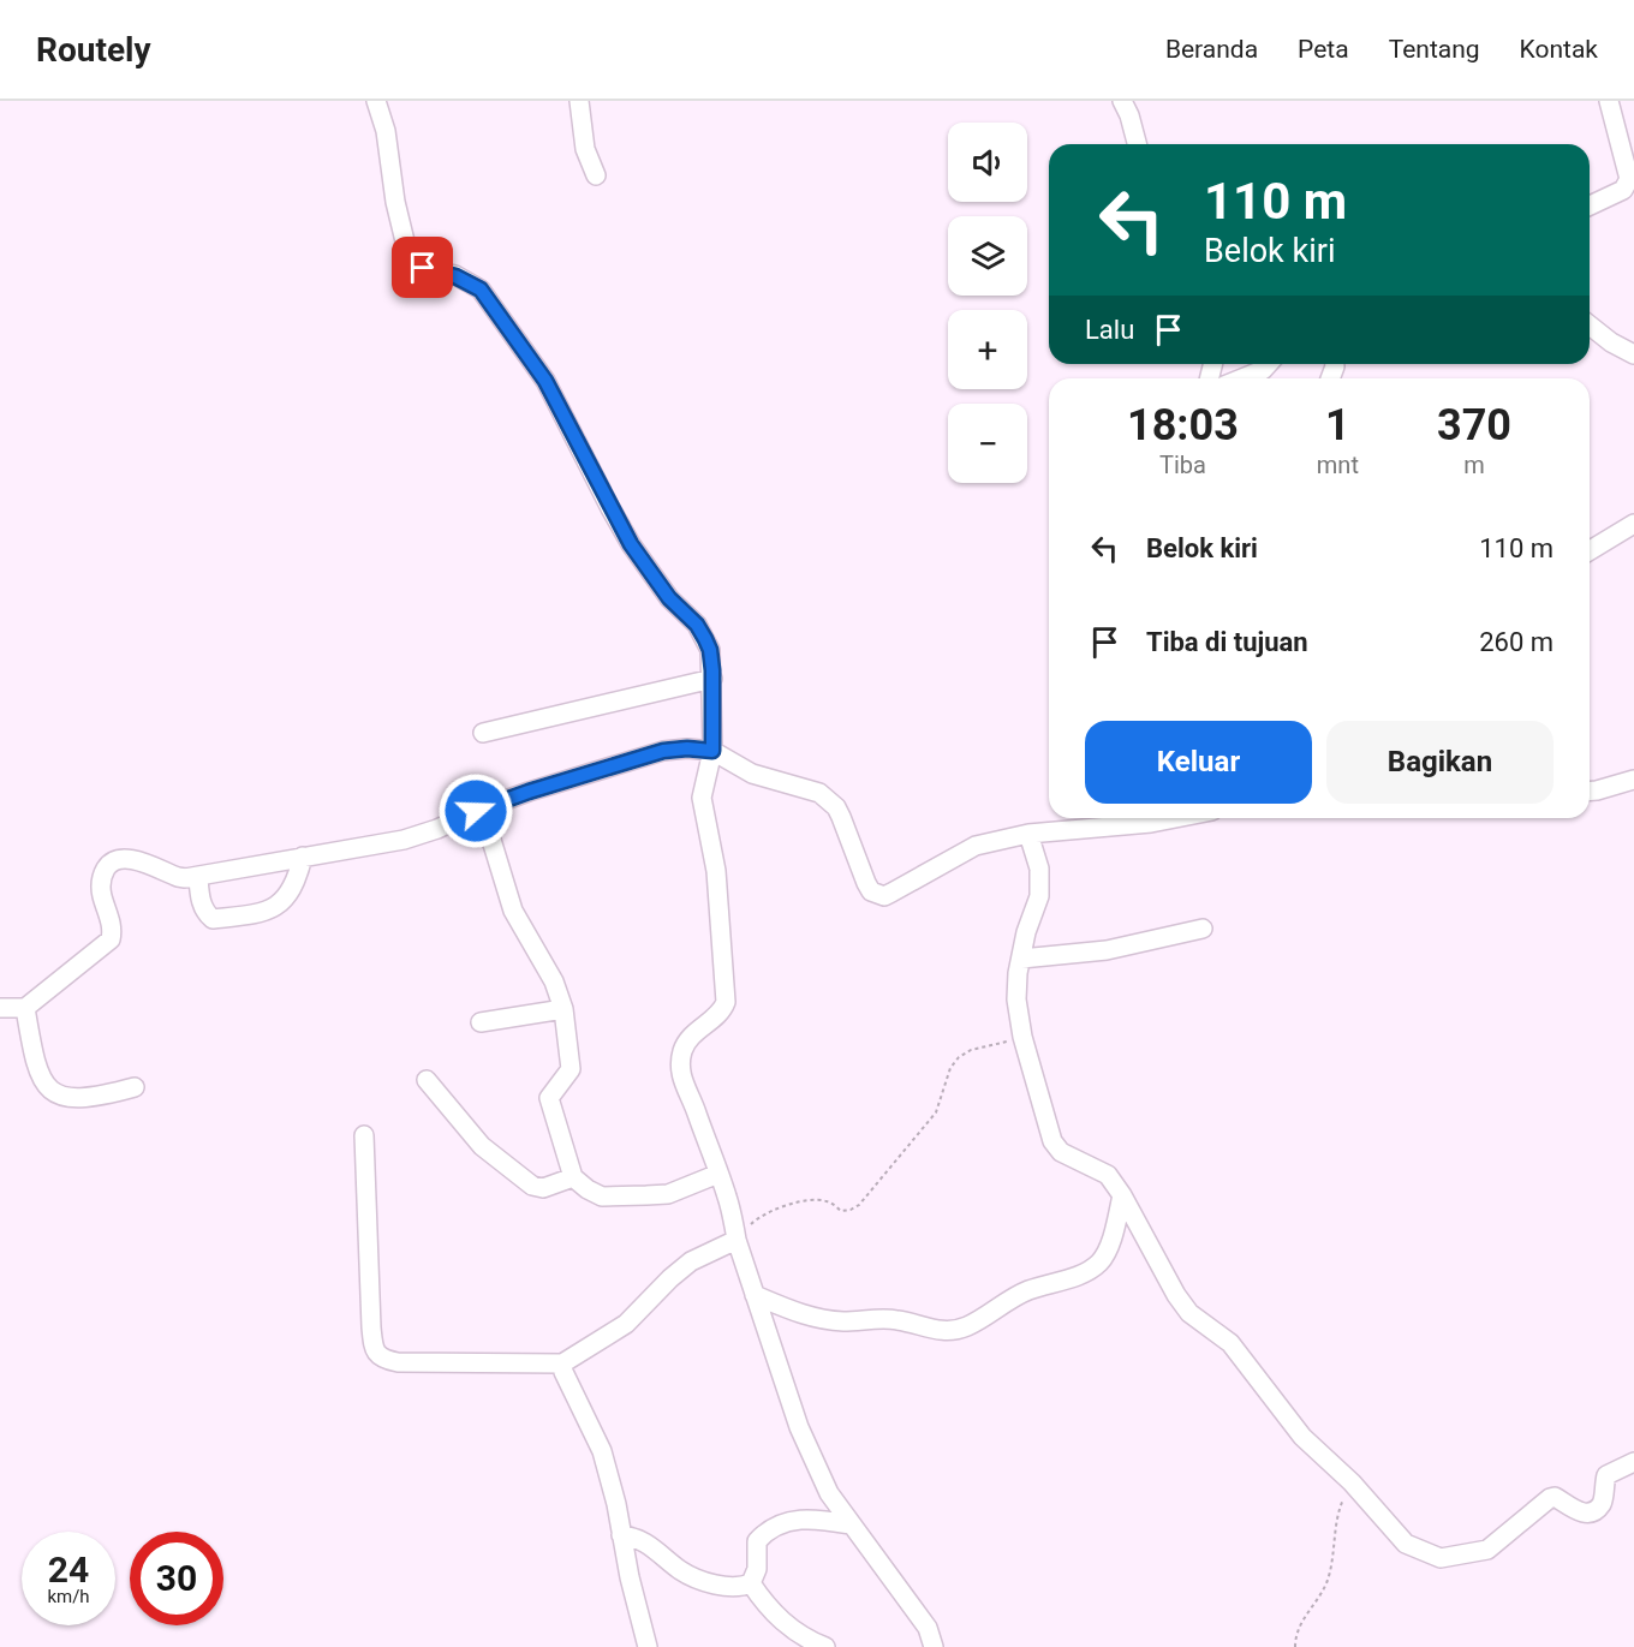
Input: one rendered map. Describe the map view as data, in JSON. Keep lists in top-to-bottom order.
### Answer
{
  "page": {
    "header": "Routely",
    "nav": [
      "Beranda",
      "Peta",
      "Tentang",
      "Kontak"
    ],
    "map_buttons": ["+", "−"],
    "turn": ["110 m", "Belok kiri"],
    "then": "Lalu",
    "eta": [
      "18:03",
      "Tiba",
      "1",
      "mnt",
      "370",
      "m"
    ],
    "list": [
      {
        "name": "Belok kiri",
        "value": "110 m"
      },
      {
        "name": "Tiba di tujuan",
        "value": "260 m"
      }
    ],
    "buttons": ["Keluar", "Bagikan"],
    "speed": "24 km/h",
    "limit": "30"
  }
}
